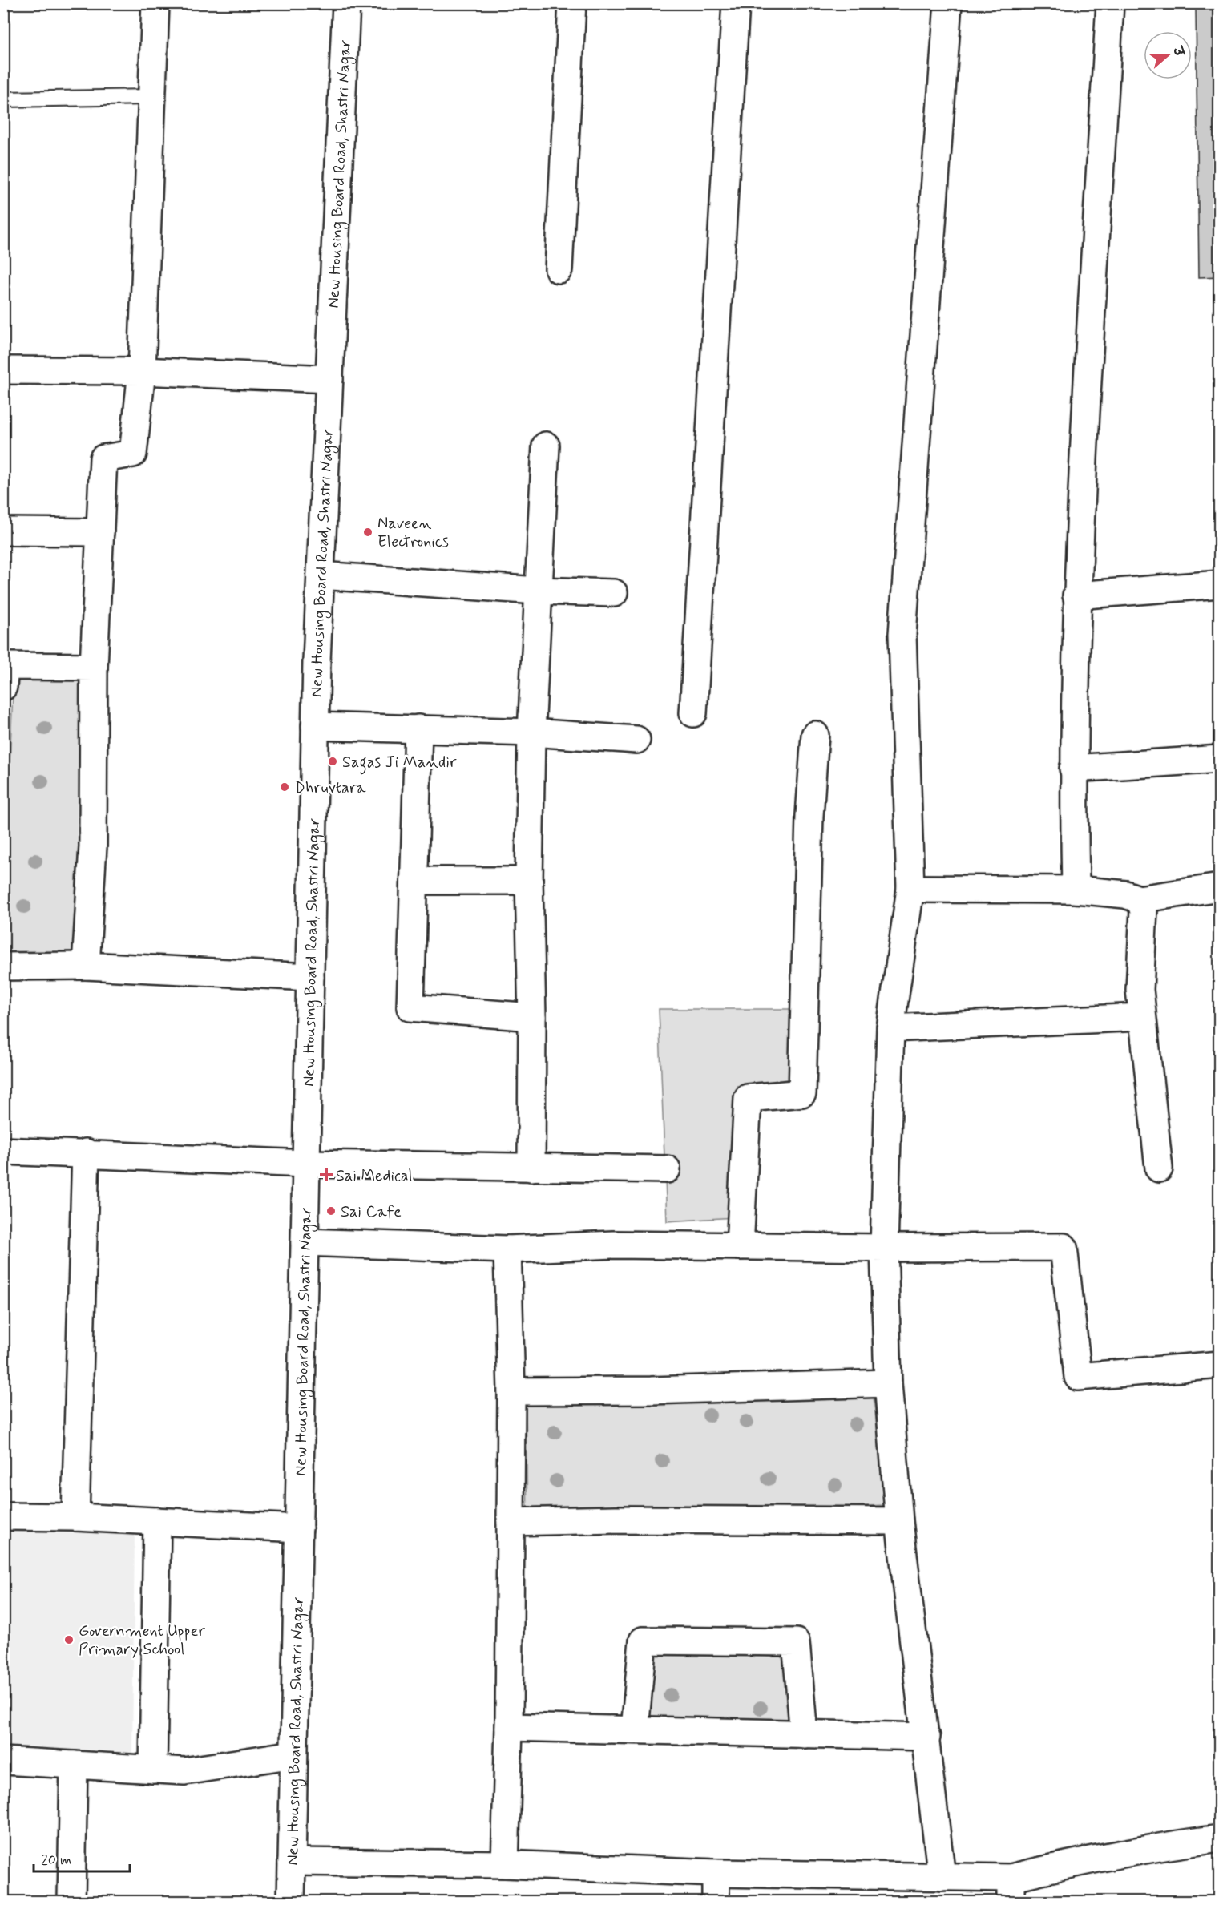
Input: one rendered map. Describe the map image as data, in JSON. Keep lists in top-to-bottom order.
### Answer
{
  "streets": {
    "street": ["New Housing Board Road, Shastri Nagar"]
  },
  "places": {
    "other": [
      "Naveen Electronics",
      "Sagas Ji Mandir",
      "Dhruvtara",
      "Sai Cafe",
      "Government Upper Primary School"
    ],
    "health": ["Sai Medical"]
  },
  "scale_bar": "20 m",
  "north": "right"
}
